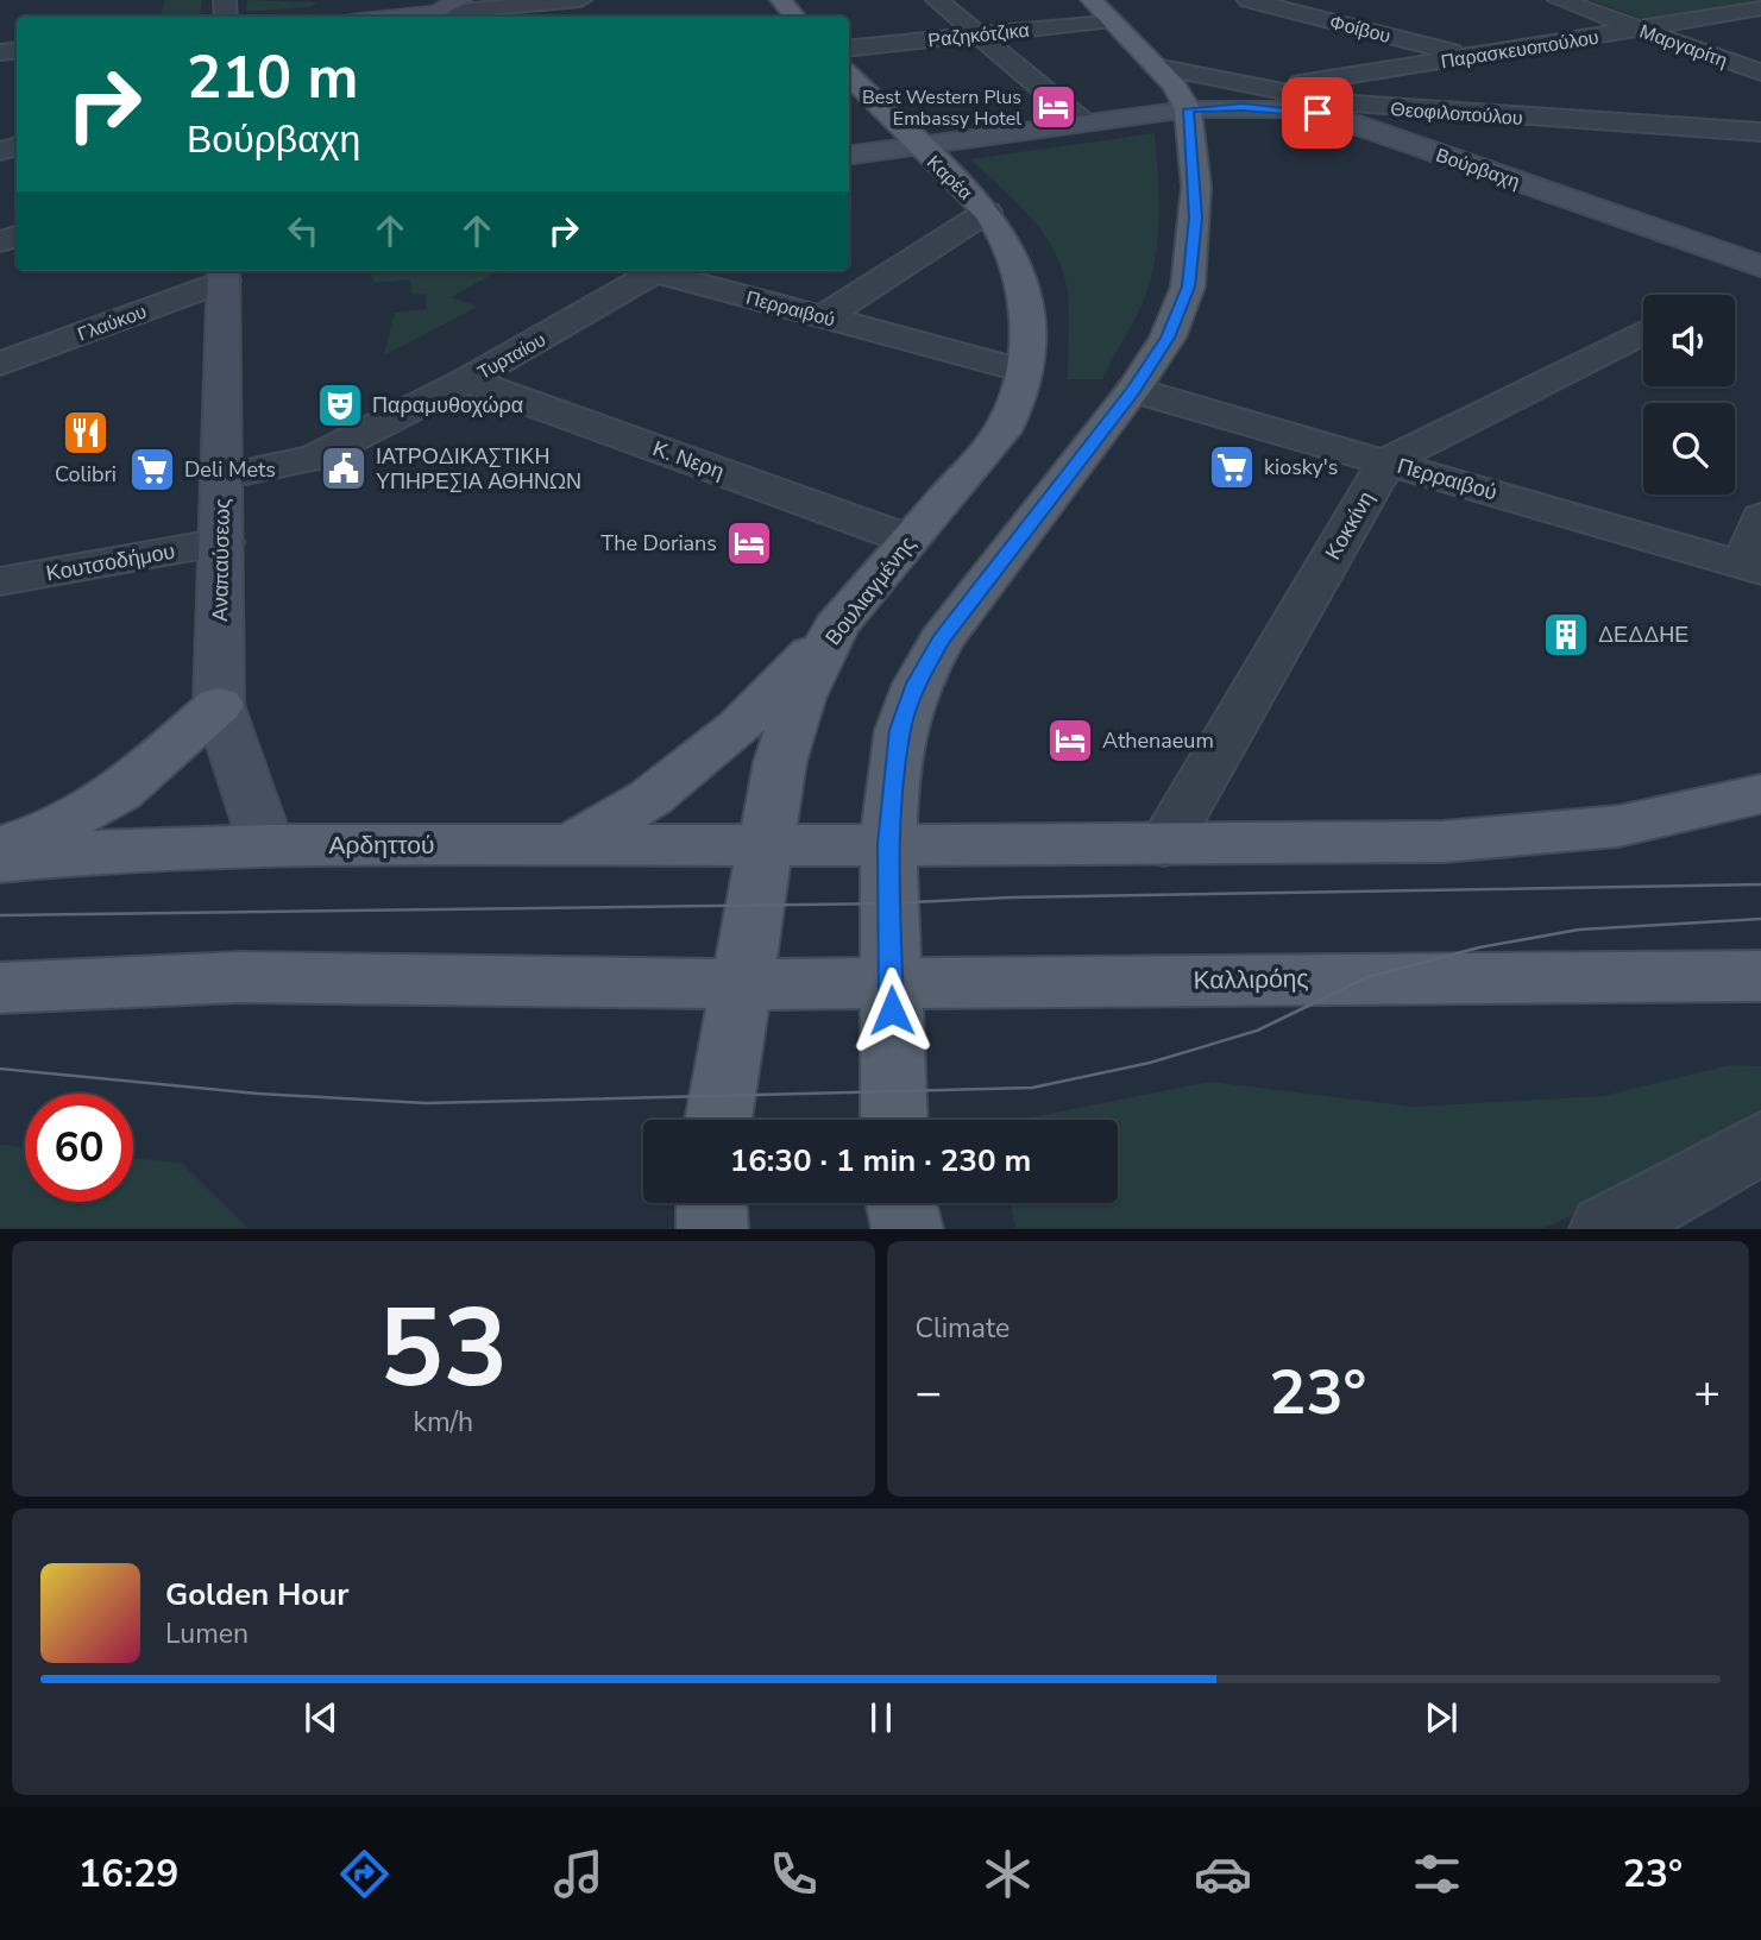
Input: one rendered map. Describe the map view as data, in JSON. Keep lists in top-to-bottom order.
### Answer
{
  "streets": {
    "main road": [
      "Καρέα",
      "Βουλιαγμένης",
      "Αρδηττού",
      "Καλλιρόης"
    ],
    "street": [
      "Φοίβου",
      "Ραζηκότζικα",
      "Μαργαρίτη",
      "Παρασκευοπούλου",
      "Θεοφιλοπούλου",
      "Βούρβαχη",
      "Περραιβού",
      "Γλαύκου",
      "Τυρταίου",
      "Κ. Νερη",
      "Κοκκίνη",
      "Αναπαύσεως",
      "Κουτσοδήμου"
    ]
  },
  "crossings": [
    ["Φοίβου", "Παρασκευοπούλου"],
    ["Μαργαρίτη", "Παρασκευοπούλου"],
    ["Παρασκευοπούλου", "Θεοφιλοπούλου"],
    ["Βούρβαχη", "Καρέα"],
    ["Καρέα", "Περραιβού"],
    ["Καρέα", "Βουλιαγμένης"],
    ["Περραιβού", "Κοκκίνη"],
    ["Περραιβού", "Βουλιαγμένης"],
    ["Γλαύκου", "Αναπαύσεως"],
    ["Τυρταίου", "Κ. Νερη"],
    ["Τυρταίου", "Αναπαύσεως"],
    ["Κ. Νερη", "Βουλιαγμένης"],
    ["Αναπαύσεως", "Κουτσοδήμου"],
    ["Αναπαύσεως", "Αρδηττού"],
    ["Βουλιαγμένης", "Αρδηττού"],
    ["Βουλιαγμένης", "Καλλιρόης"]
  ],
  "places": {
    "hotel": ["Best Western Plus Embassy Hotel", "The Dorians", "Athenaeum"],
    "theatre": ["Παραμυθοχώρα"],
    "restaurant": ["Colibri"],
    "supermarket": ["kiosky's", "Deli Mets"],
    "public building": ["ΙΑΤΡΟΔΙΚΑΣΤΙΚΗ ΥΠΗΡΕΣΙΑ ΑΘΗΝΩΝ"],
    "building": ["ΔΕΔΔΗΕ"]
  },
  "page": {
    "turn": ["210 m", "Βούρβαχη"],
    "limit": "60",
    "trip": "16:30 · 1 min · 230 m",
    "tile": [
      ["53", "km/h"],
      "Climate"
    ],
    "heat": ["−", "23°", "+"],
    "song": ["Golden Hour", "Lumen"],
    "tabs": ["16:29", "23°"]
  }
}
